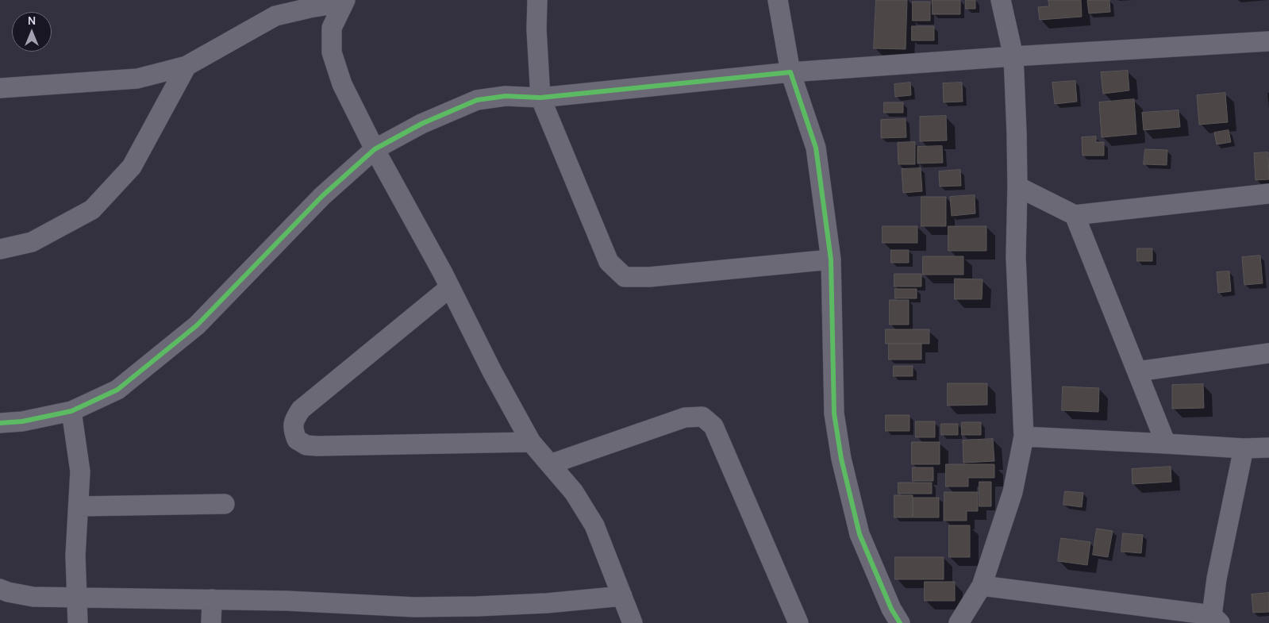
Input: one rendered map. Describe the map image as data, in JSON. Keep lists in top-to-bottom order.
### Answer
{
  "north": "top"
}
